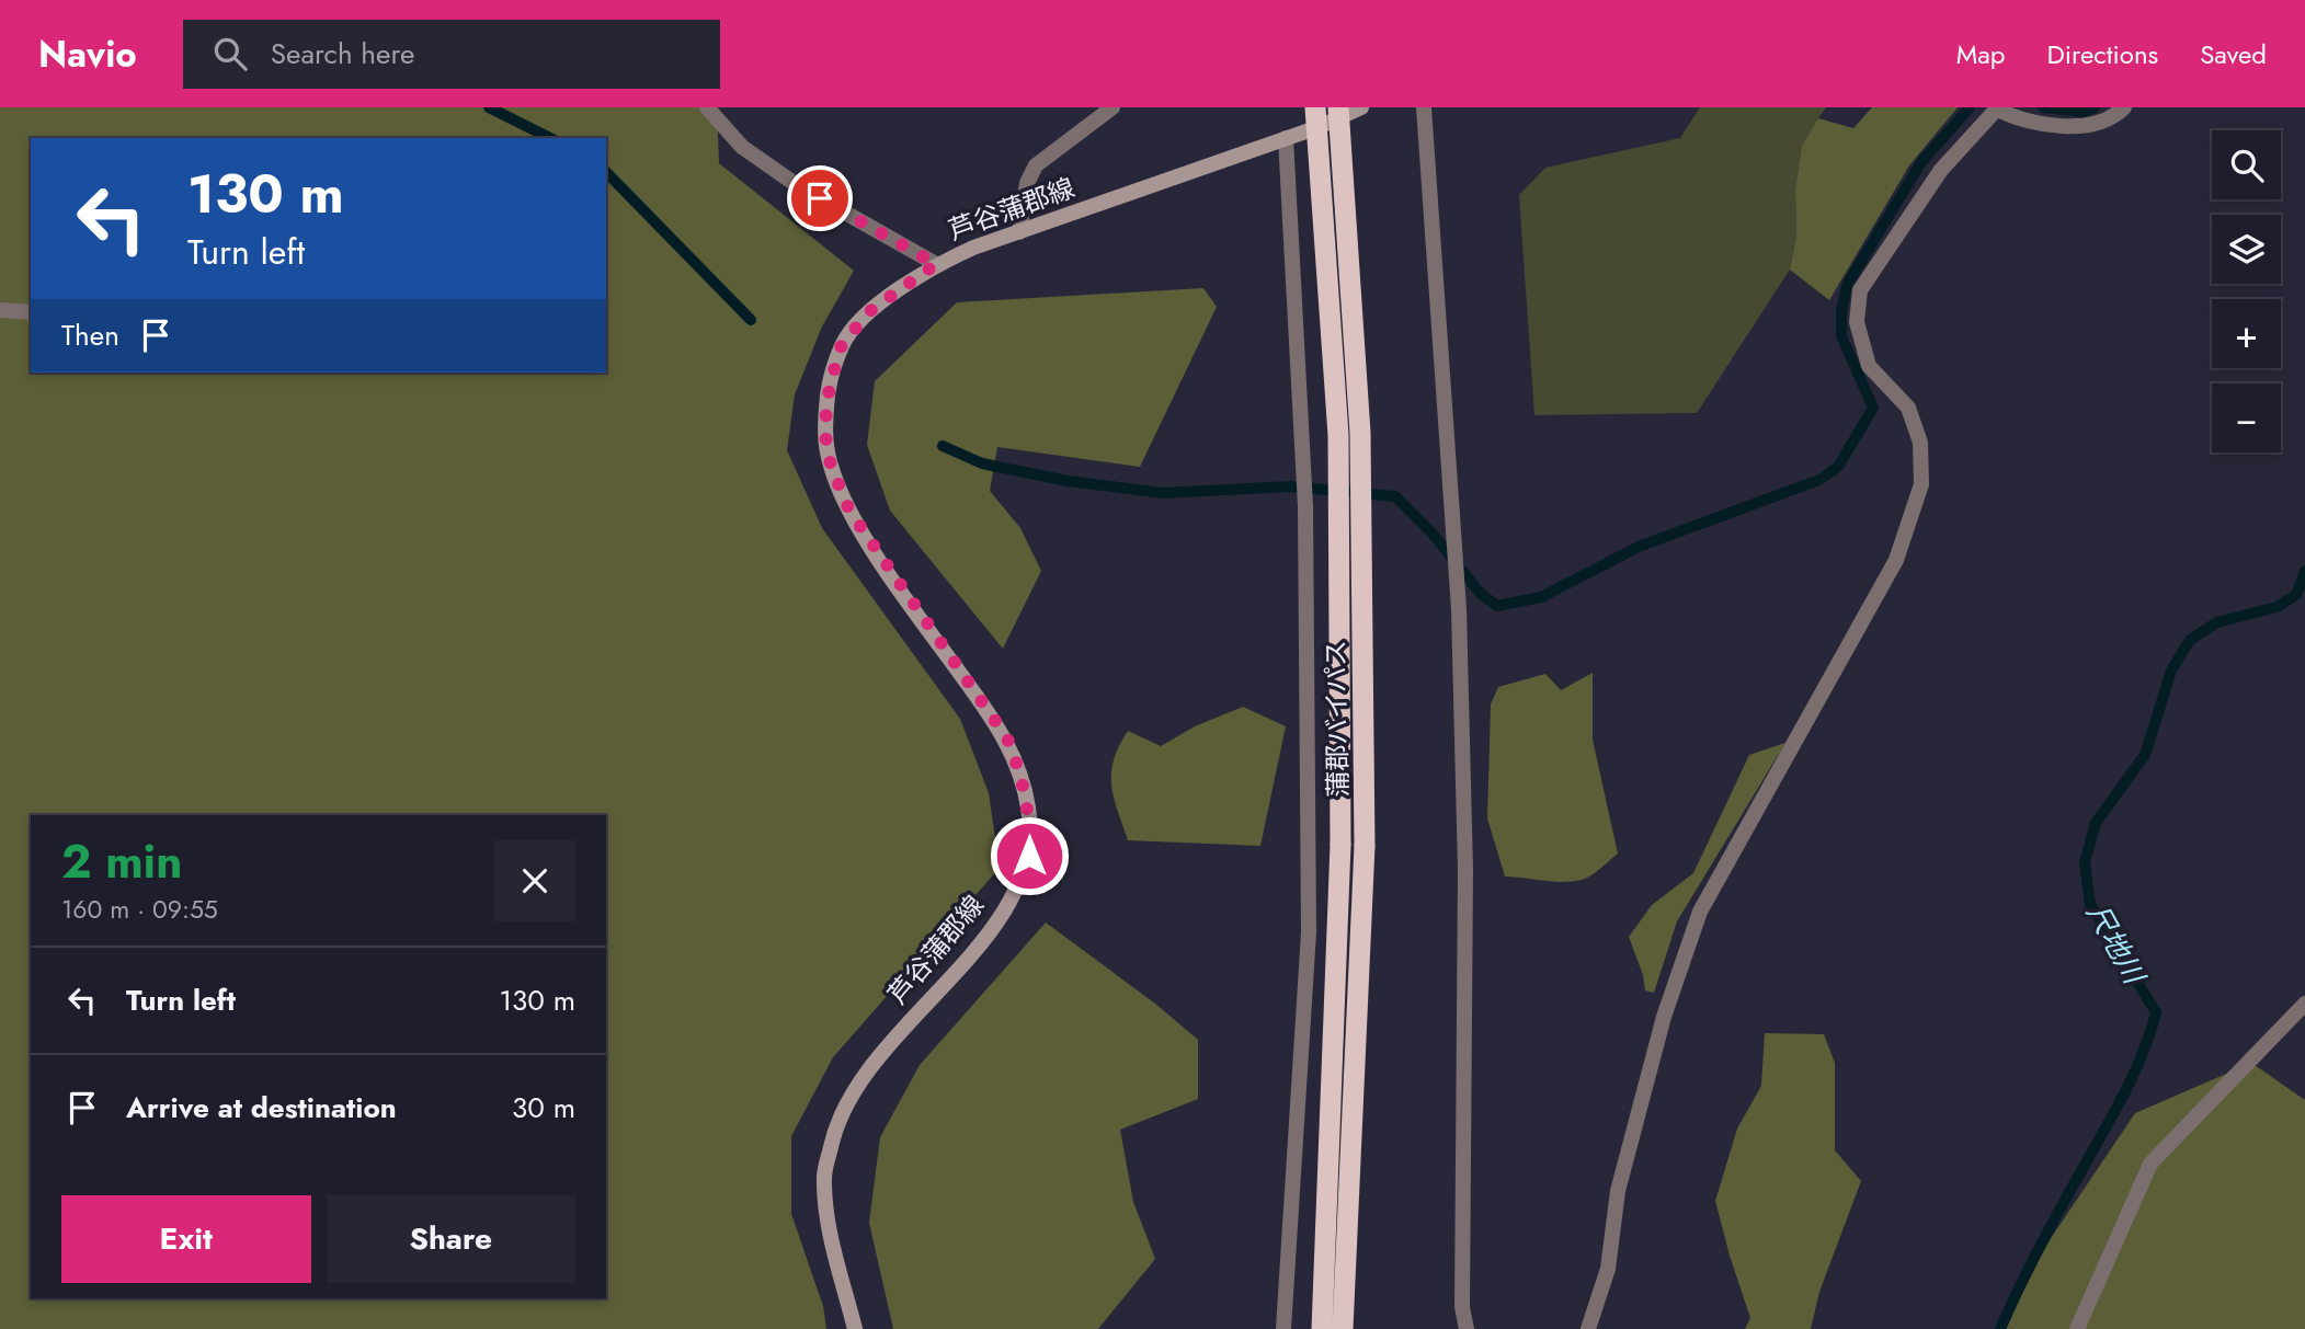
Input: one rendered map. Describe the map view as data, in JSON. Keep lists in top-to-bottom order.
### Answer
{
  "streets": {
    "highway": ["蒲郡バイパス"],
    "main road": ["芦谷蒲郡線"]
  },
  "water": ["尺地川"],
  "page": {
    "header": "Navio",
    "search": "Search here",
    "nav": ["Map", "Directions", "Saved"],
    "map_buttons": ["+", "−"],
    "turn": ["130 m", "Turn left"],
    "then": "Then",
    "heading": ["2 min", "160 m · 09:55"],
    "list": [
      {
        "name": "Turn left",
        "value": "130 m"
      },
      {
        "name": "Arrive at destination",
        "value": "30 m"
      }
    ],
    "buttons": ["Exit", "Share"]
  }
}
